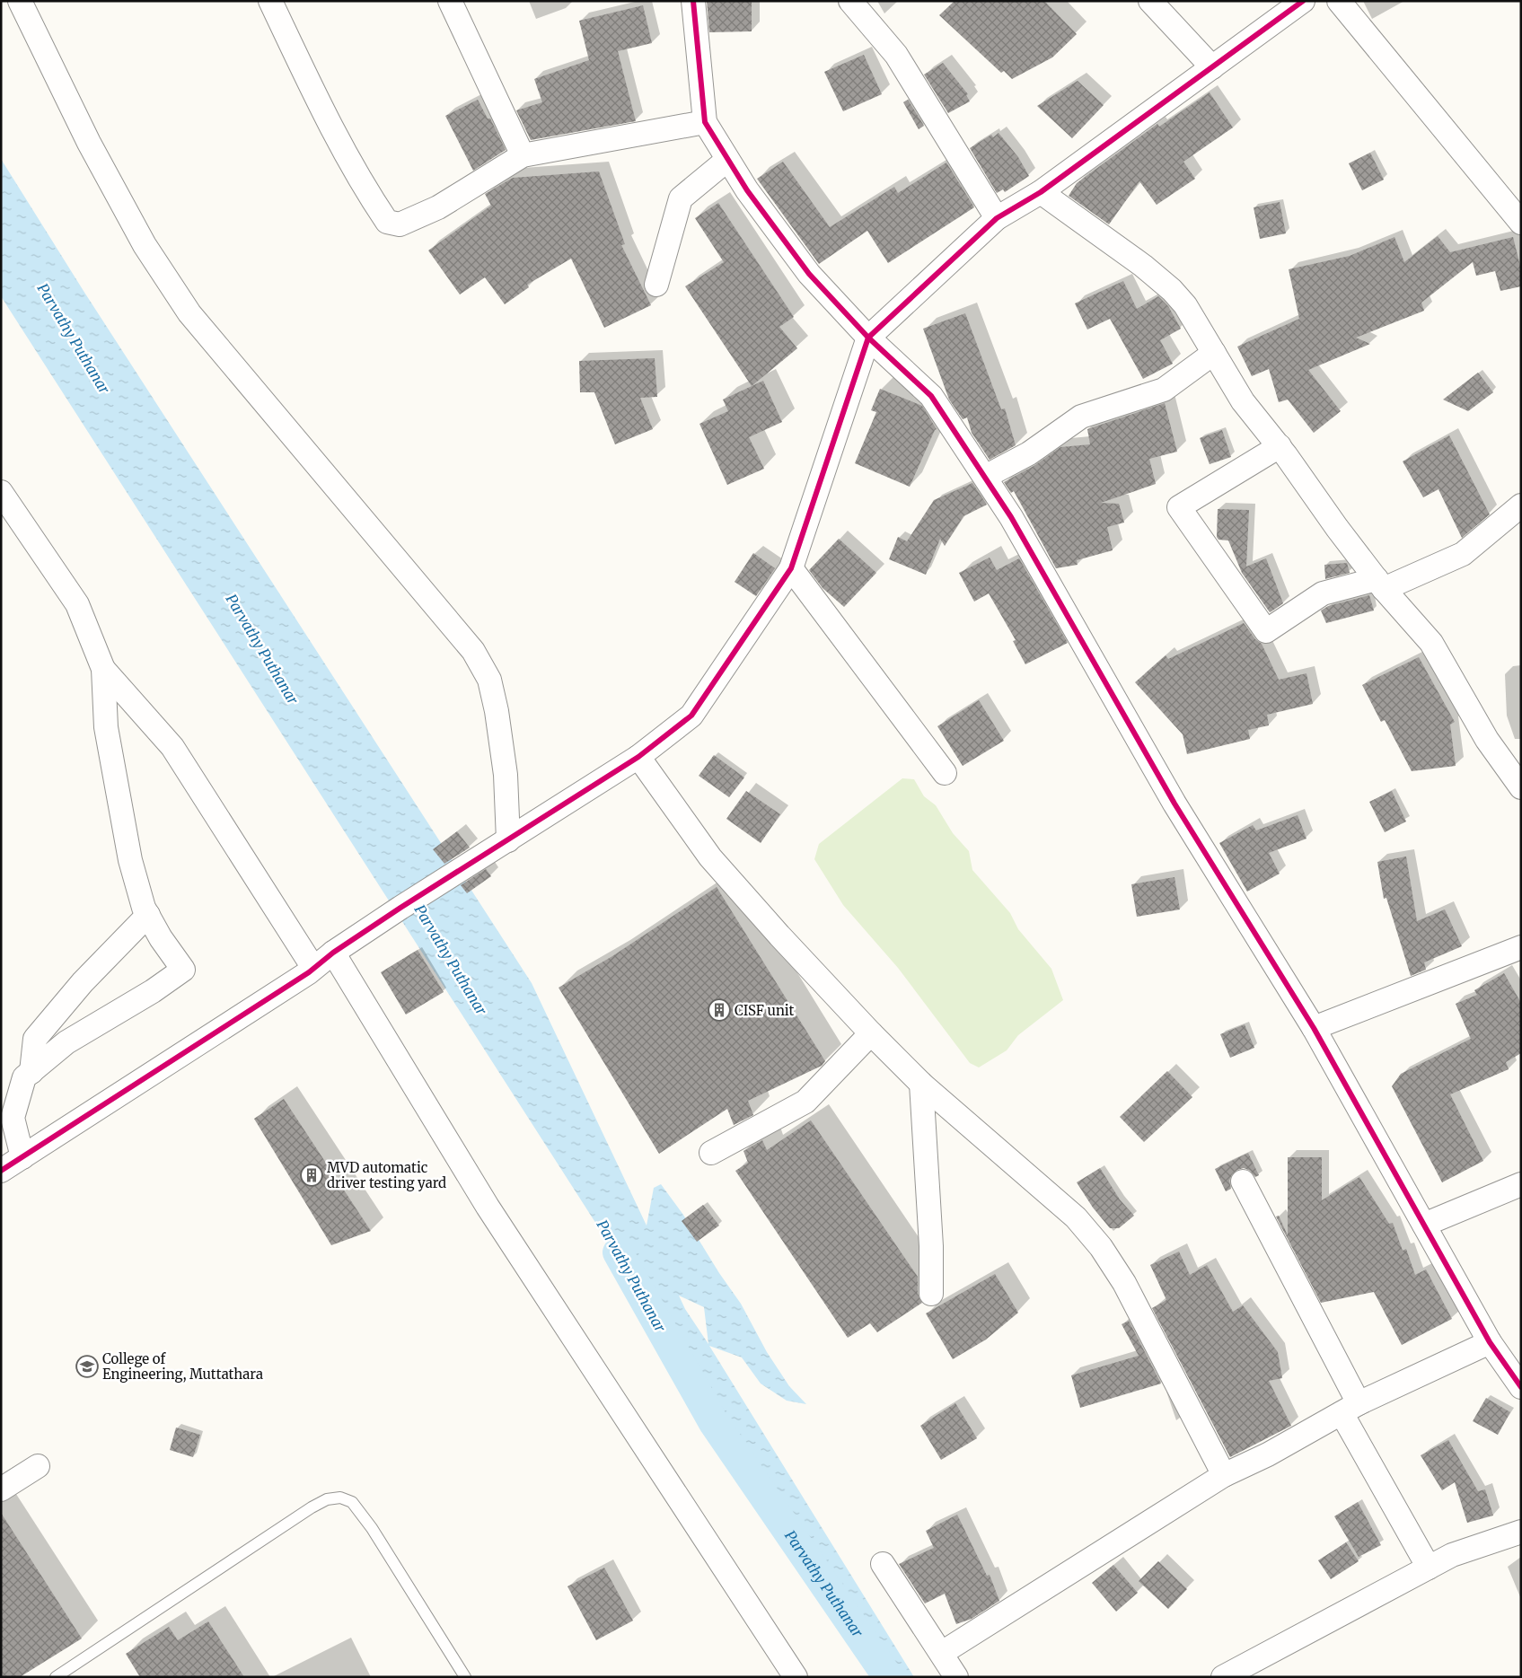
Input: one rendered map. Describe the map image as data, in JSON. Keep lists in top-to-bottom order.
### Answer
{
  "water": ["Parvathy Puthanar"],
  "places": {
    "building": ["CISF unit", "MVD automatic driver testing yard"],
    "school or university": ["College of Engineering, Muttathara"]
  }
}
